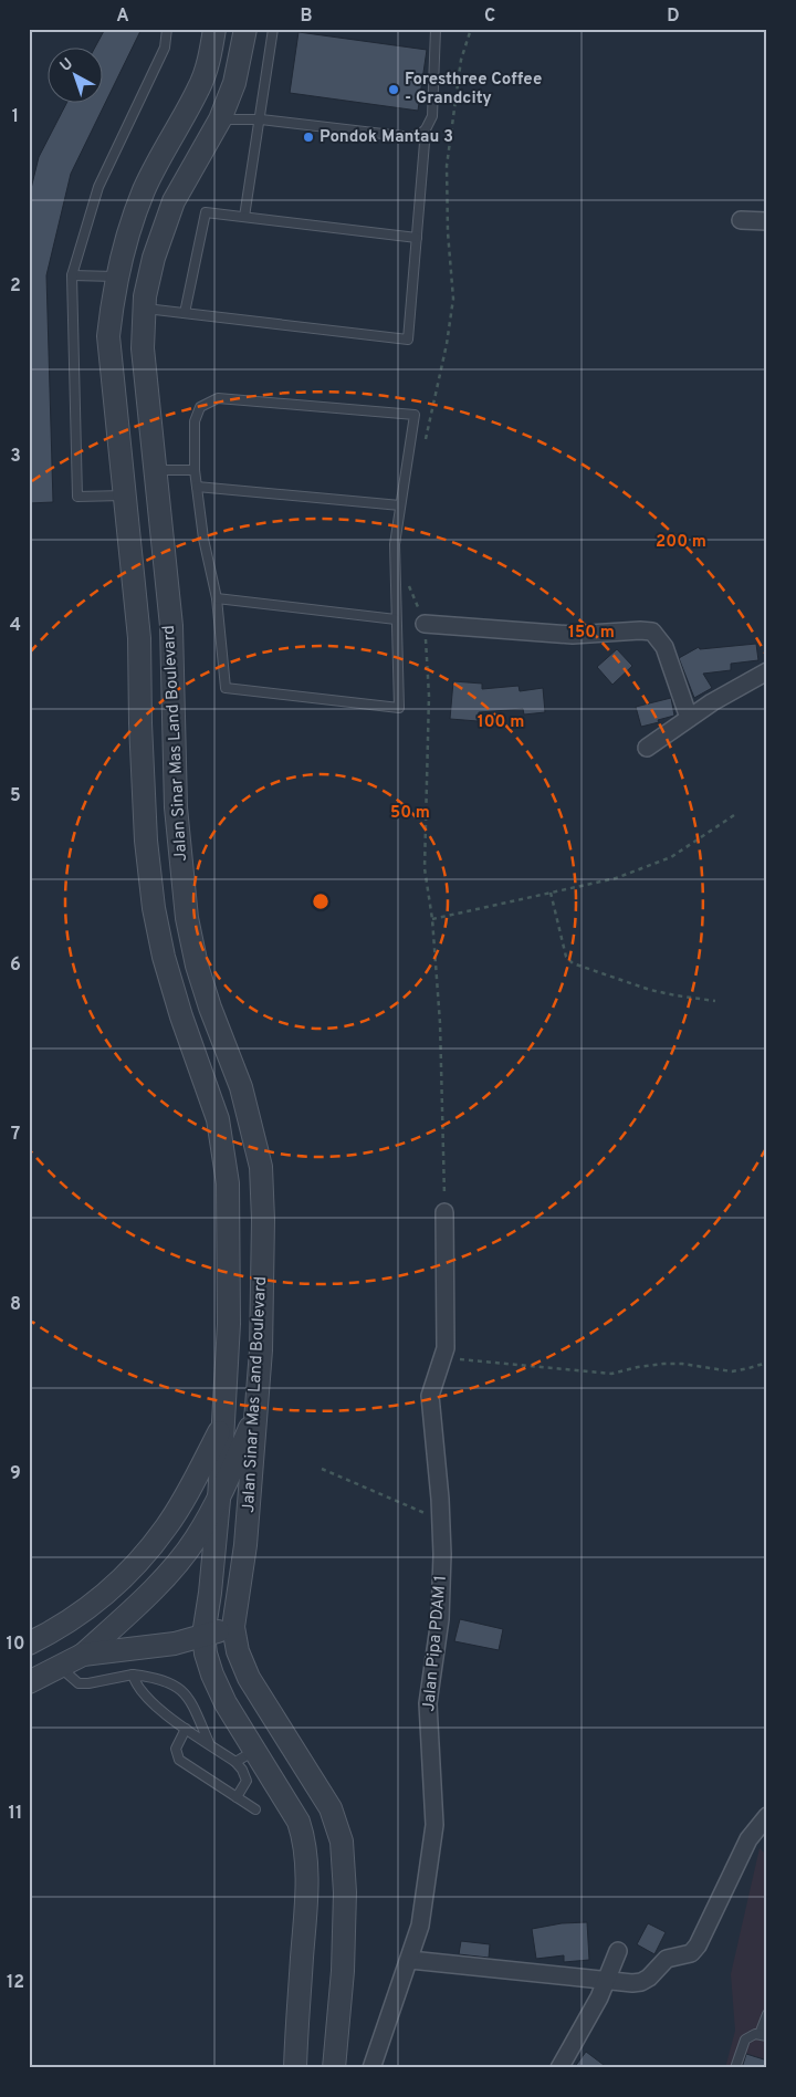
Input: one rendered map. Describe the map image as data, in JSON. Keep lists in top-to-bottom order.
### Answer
{
  "streets": {
    "street": ["Jalan Sinar Mas Land Boulevard", "Jalan Pipa PDAM 1"]
  },
  "places": ["Foresthree Coffee - Grandcity", "Pondok Mantau 3"],
  "north": "top left",
  "grid": {
    "columns": [
      "A",
      "B",
      "C",
      "D"
    ],
    "rows": [
      "1",
      "2",
      "3",
      "4",
      "5",
      "6",
      "7",
      "8",
      "9",
      "10",
      "11",
      "12"
    ]
  },
  "rings": [
    "200 m",
    "150 m",
    "100 m",
    "50 m"
  ]
}
